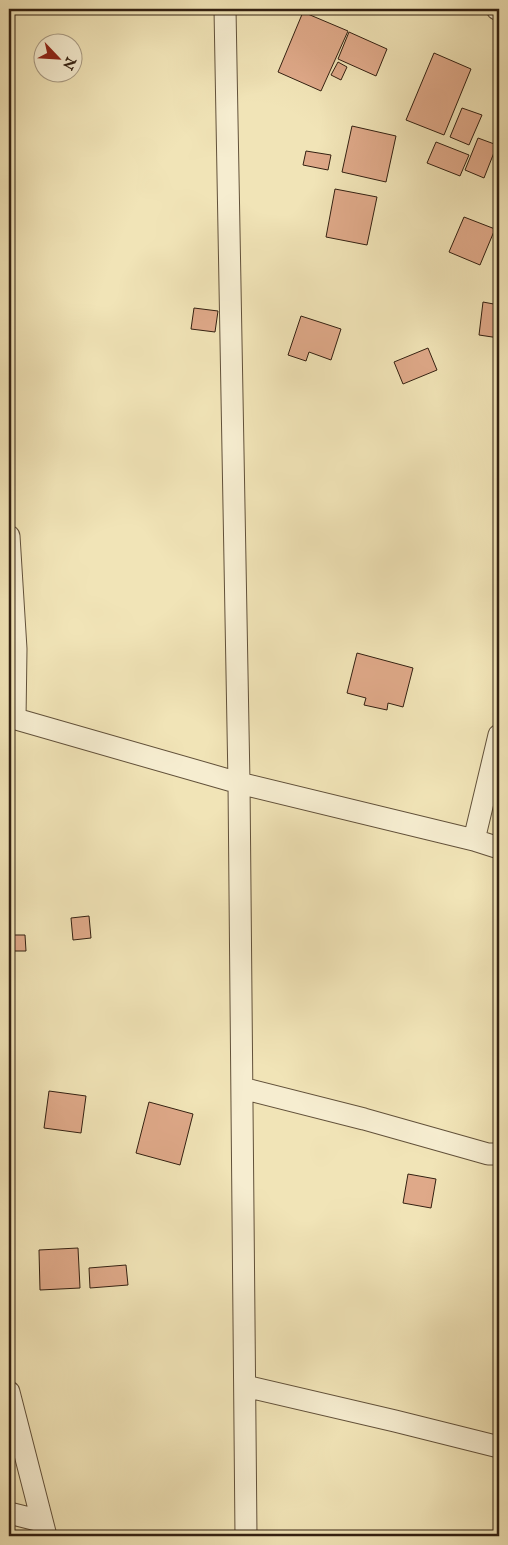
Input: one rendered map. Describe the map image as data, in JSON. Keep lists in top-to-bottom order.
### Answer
{
  "north": "bottom right"
}
